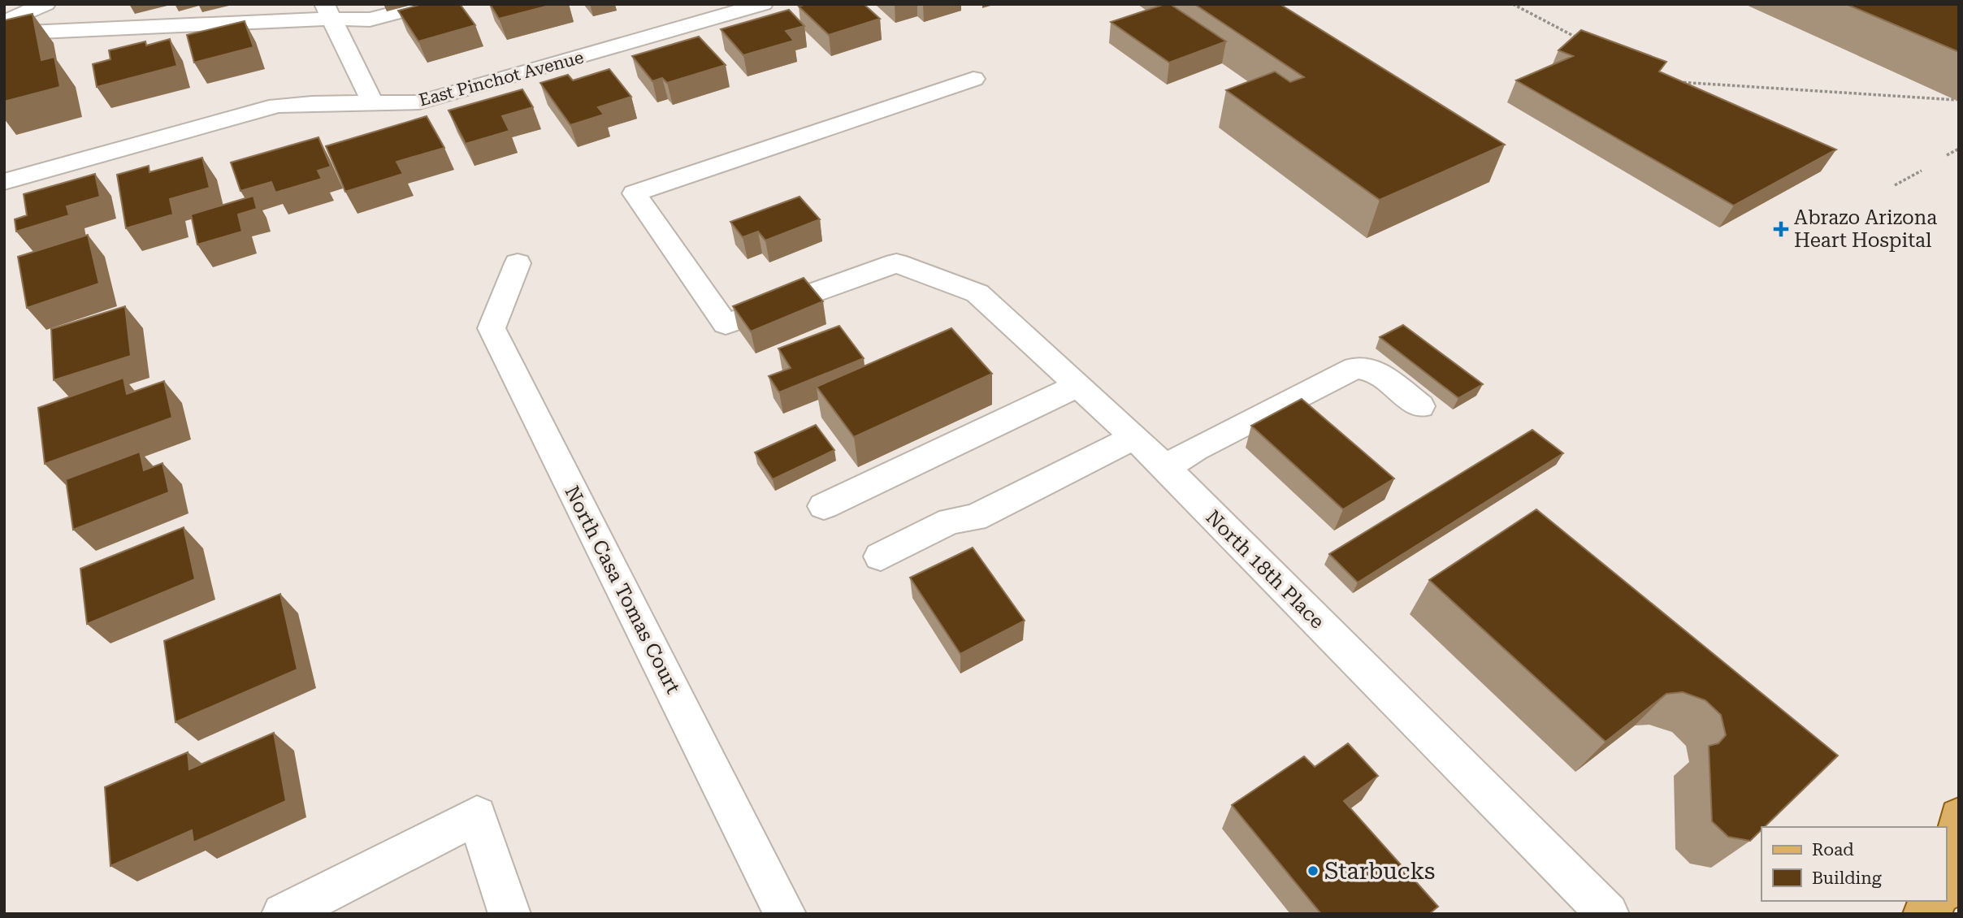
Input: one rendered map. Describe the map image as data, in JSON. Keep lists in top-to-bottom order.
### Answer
{
  "streets": {
    "street": ["East Pinchot Avenue", "North 18th Place", "North Casa Tomas Court"]
  },
  "places": {
    "health": ["Abrazo Arizona Heart Hospital"],
    "other": ["Starbucks"]
  },
  "legend": ["Road", "Building"]
}
